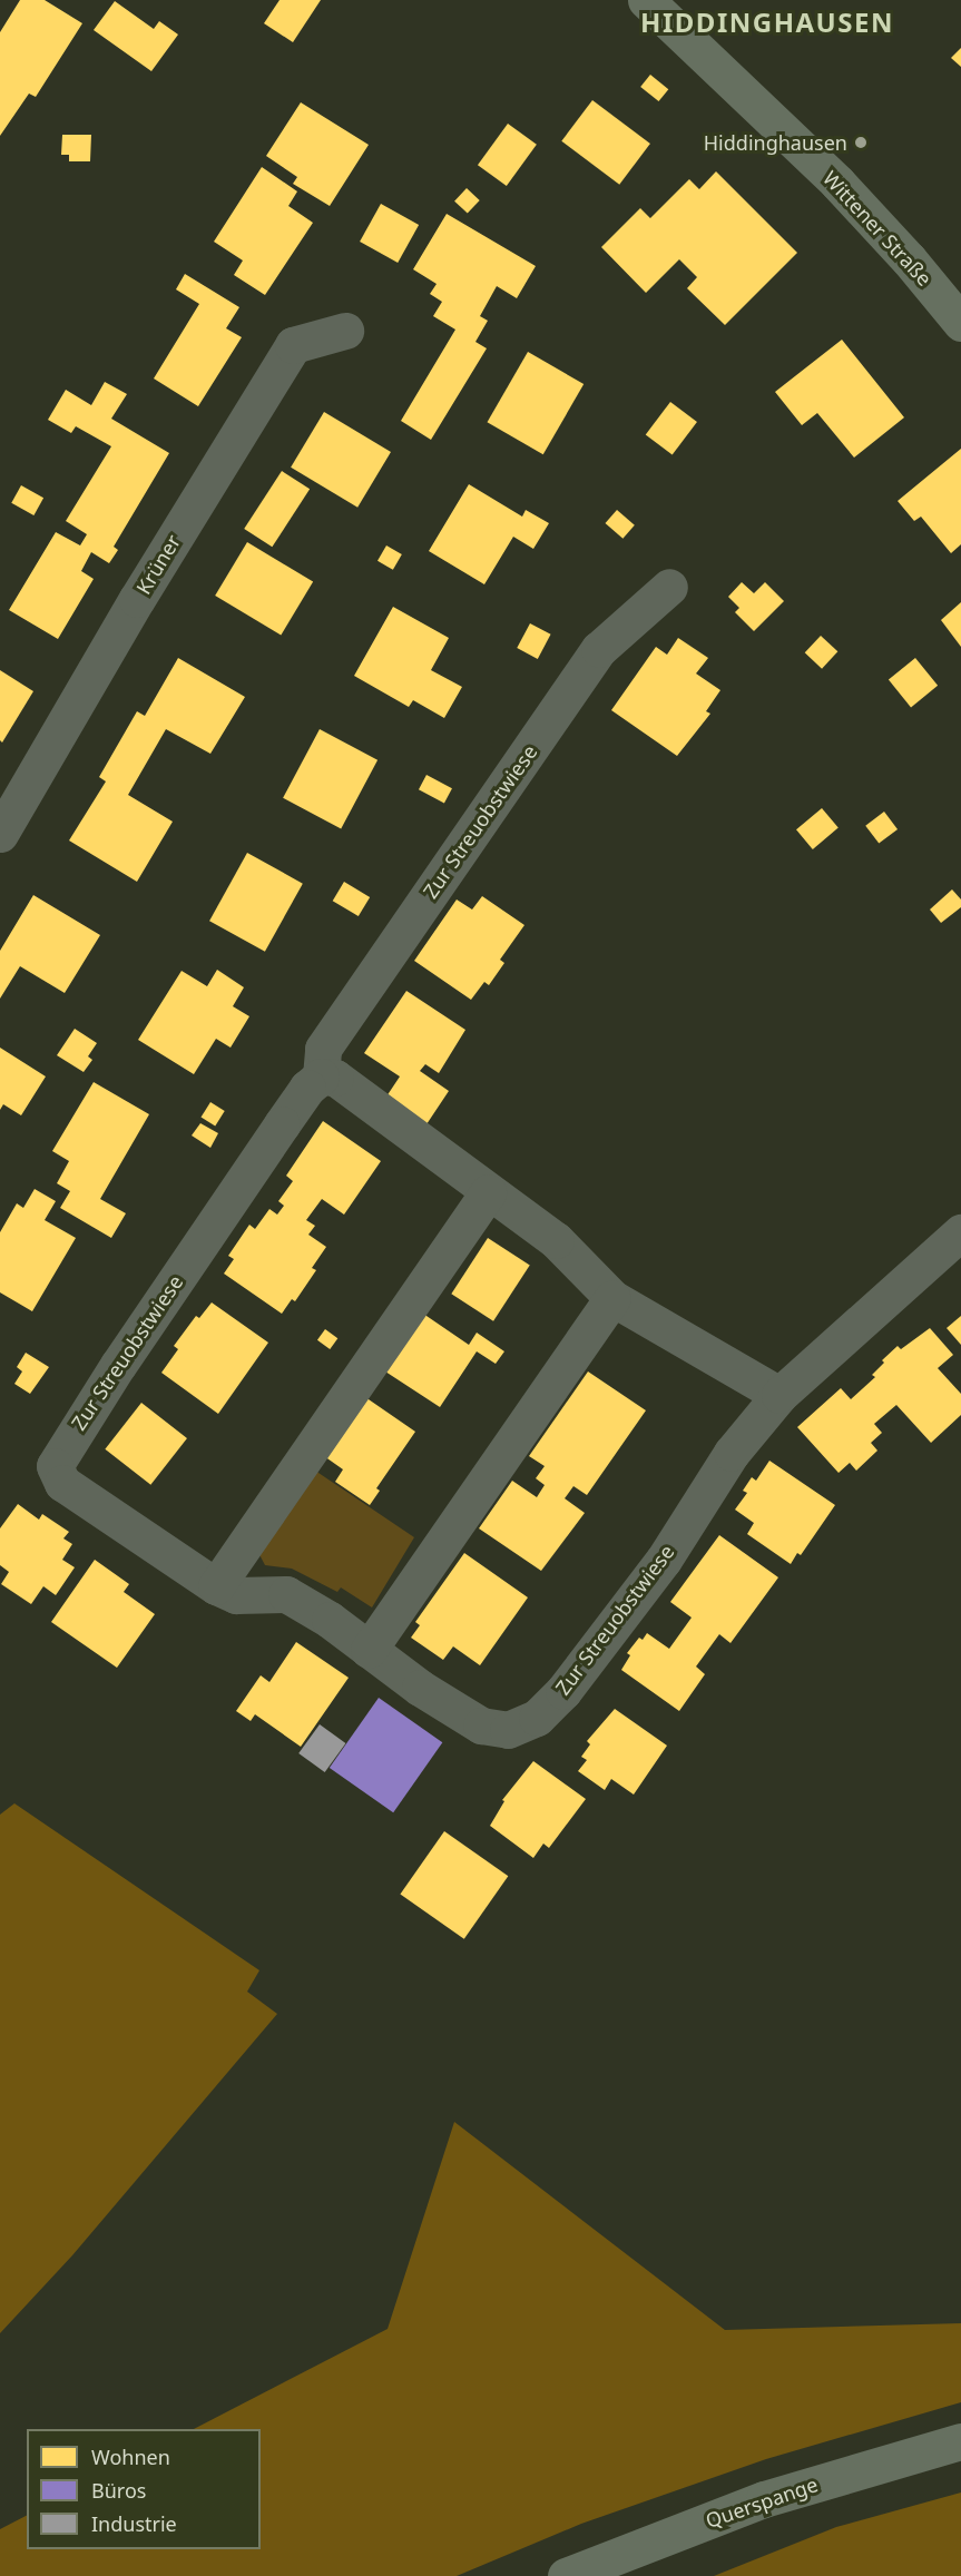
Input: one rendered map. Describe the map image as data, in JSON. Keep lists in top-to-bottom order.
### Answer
{
  "streets": {
    "main road": ["Wittener Straße", "Querspange"],
    "street": ["Krüner", "Zur Streuobstwiese"]
  },
  "districts": ["HIDDINGHAUSEN"],
  "places": ["Hiddinghausen"],
  "legend": ["Wohnen", "Büros", "Industrie"]
}
